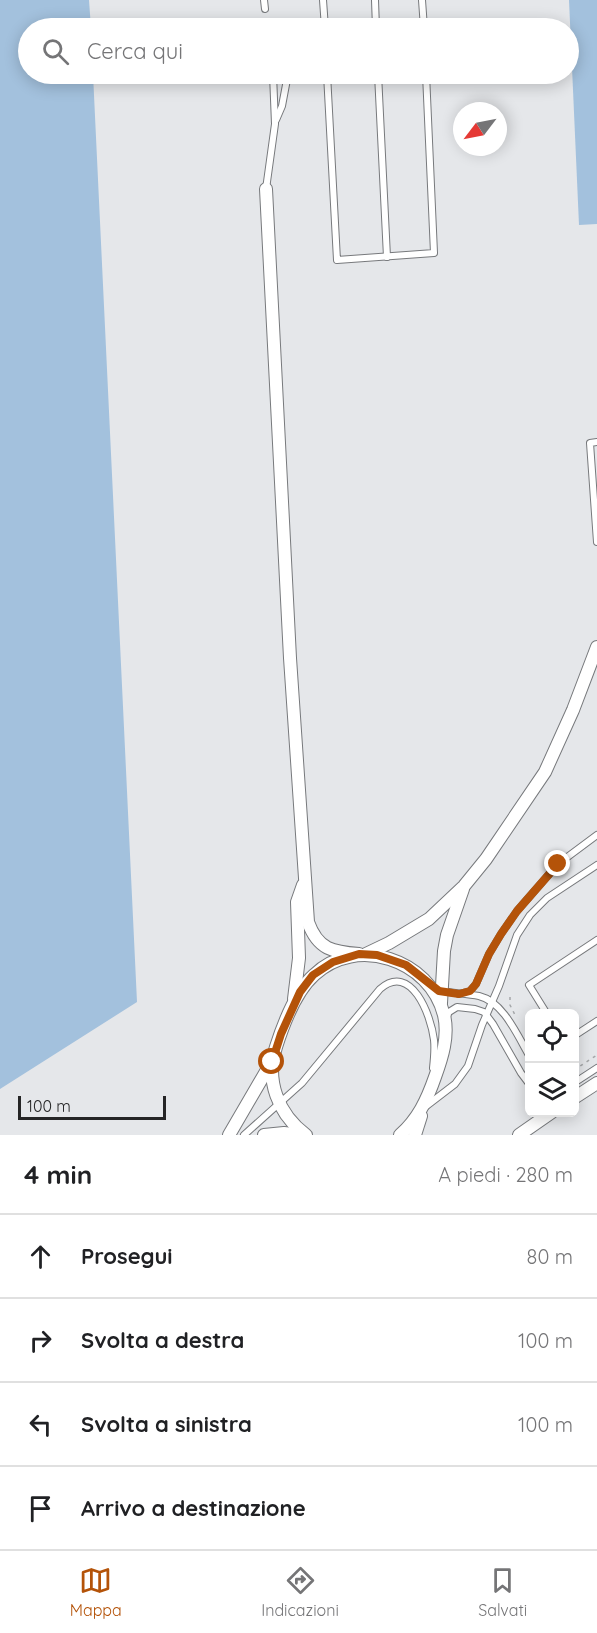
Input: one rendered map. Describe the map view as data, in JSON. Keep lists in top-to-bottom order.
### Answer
{
  "scale_bar": "100 m",
  "north": "bottom left",
  "page": {
    "search": "Cerca qui",
    "scale": "100 m",
    "heading": ["4 min", "A piedi · 280 m"],
    "list": [
      ["Prosegui", "80 m"],
      ["Svolta a destra", "100 m"],
      ["Svolta a sinistra", "100 m"],
      "Arrivo a destinazione"
    ],
    "nav": ["Mappa", "Indicazioni", "Salvati"]
  }
}
